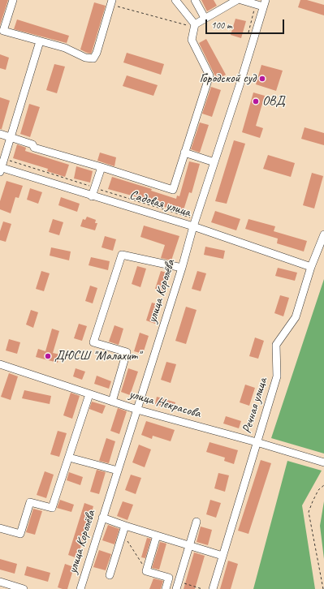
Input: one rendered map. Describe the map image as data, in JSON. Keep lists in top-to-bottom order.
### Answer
{
  "streets": {
    "street": [
      "Садовая улица",
      "улица Королёва",
      "улица Некрасова",
      "Речная улица"
    ]
  },
  "crossings": [
    ["Садовая улица", "улица Королёва"],
    ["Садовая улица", "Речная улица"],
    ["улица Королёва", "улица Некрасова"],
    ["улица Некрасова", "Речная улица"]
  ],
  "places": ["Городской суд", "ОВД", "ДЮСШ \"Малахит\""],
  "scale_bar": "100 m"
}
